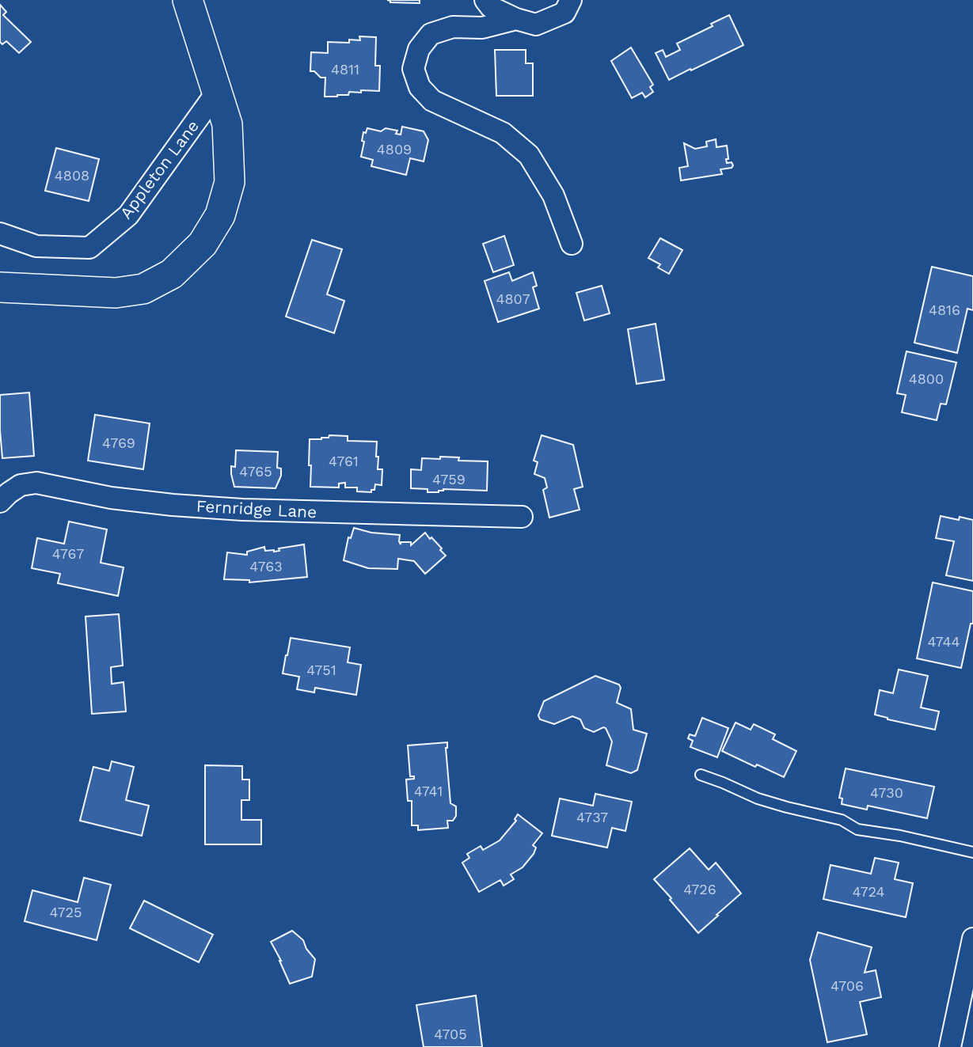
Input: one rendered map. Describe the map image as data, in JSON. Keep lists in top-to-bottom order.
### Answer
{
  "streets": {
    "street": ["Appleton Lane", "Fernridge Lane"]
  },
  "house_numbers": [
    "4811",
    "4809",
    "4808",
    "4807",
    "4816",
    "4800",
    "4769",
    "4761",
    "4765",
    "4759",
    "4767",
    "4763",
    "4744",
    "4751",
    "4741",
    "4730",
    "4737",
    "4726",
    "4724",
    "4725",
    "4706",
    "4705"
  ]
}
